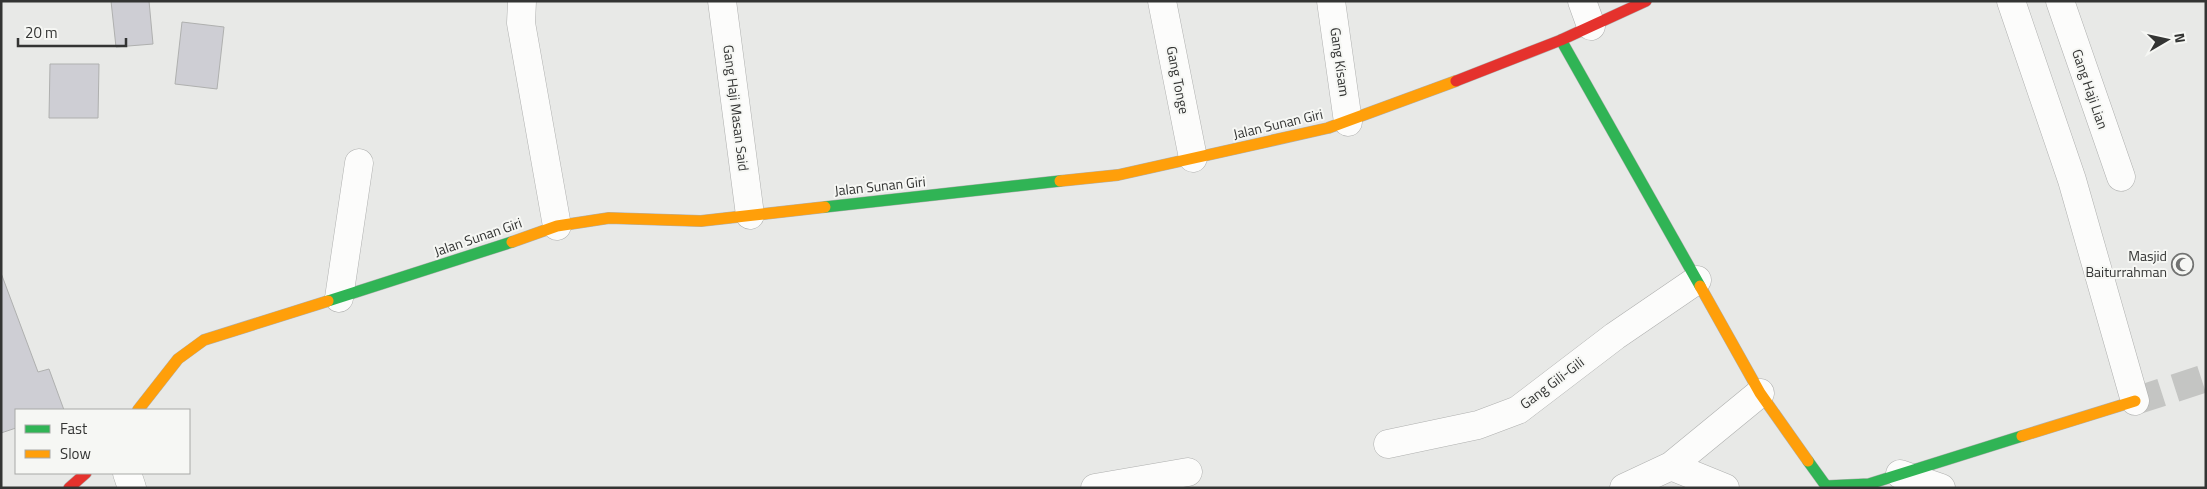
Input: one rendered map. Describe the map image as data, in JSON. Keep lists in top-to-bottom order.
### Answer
{
  "streets": {
    "street": [
      "Gang Kisam",
      "Gang Tonge",
      "Gang Haji Lian",
      "Gang Haji Masan Said",
      "Jalan Sunan Giri",
      "Gang Gili-Gili"
    ]
  },
  "crossings": [
    ["Gang Kisam", "Jalan Sunan Giri"],
    ["Gang Tonge", "Jalan Sunan Giri"],
    ["Gang Haji Masan Said", "Jalan Sunan Giri"]
  ],
  "places": {
    "mosque": ["Masjid Baiturrahman"]
  },
  "legend": ["Fast", "Slow"],
  "scale_bar": "20 m",
  "north": "right"
}
